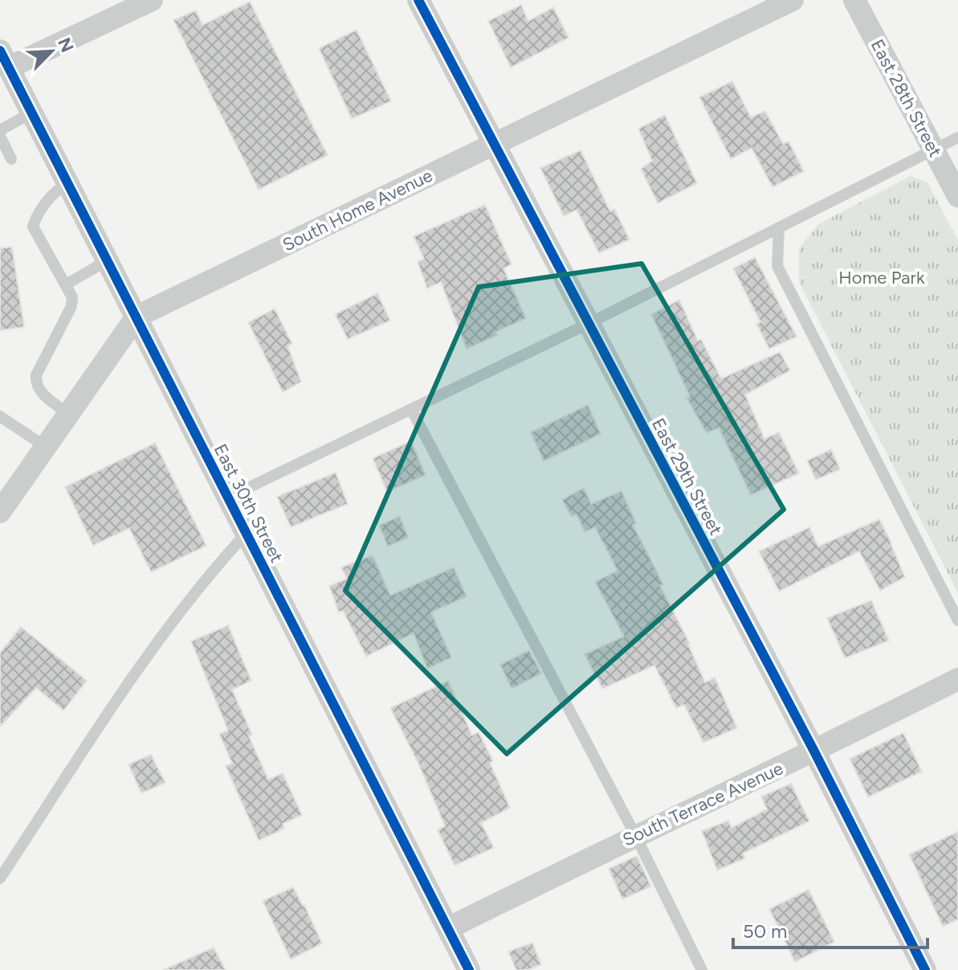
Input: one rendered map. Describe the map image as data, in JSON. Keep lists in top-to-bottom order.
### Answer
{
  "streets": {
    "street": [
      "East 28th Street",
      "South Home Avenue",
      "East 29th Street",
      "East 30th Street",
      "South Terrace Avenue"
    ]
  },
  "crossings": [
    ["South Home Avenue", "East 29th Street"],
    ["South Home Avenue", "East 30th Street"],
    ["East 29th Street", "South Terrace Avenue"],
    ["East 30th Street", "South Terrace Avenue"]
  ],
  "parks": ["Home Park"],
  "scale_bar": "50 m",
  "north": "top right"
}
